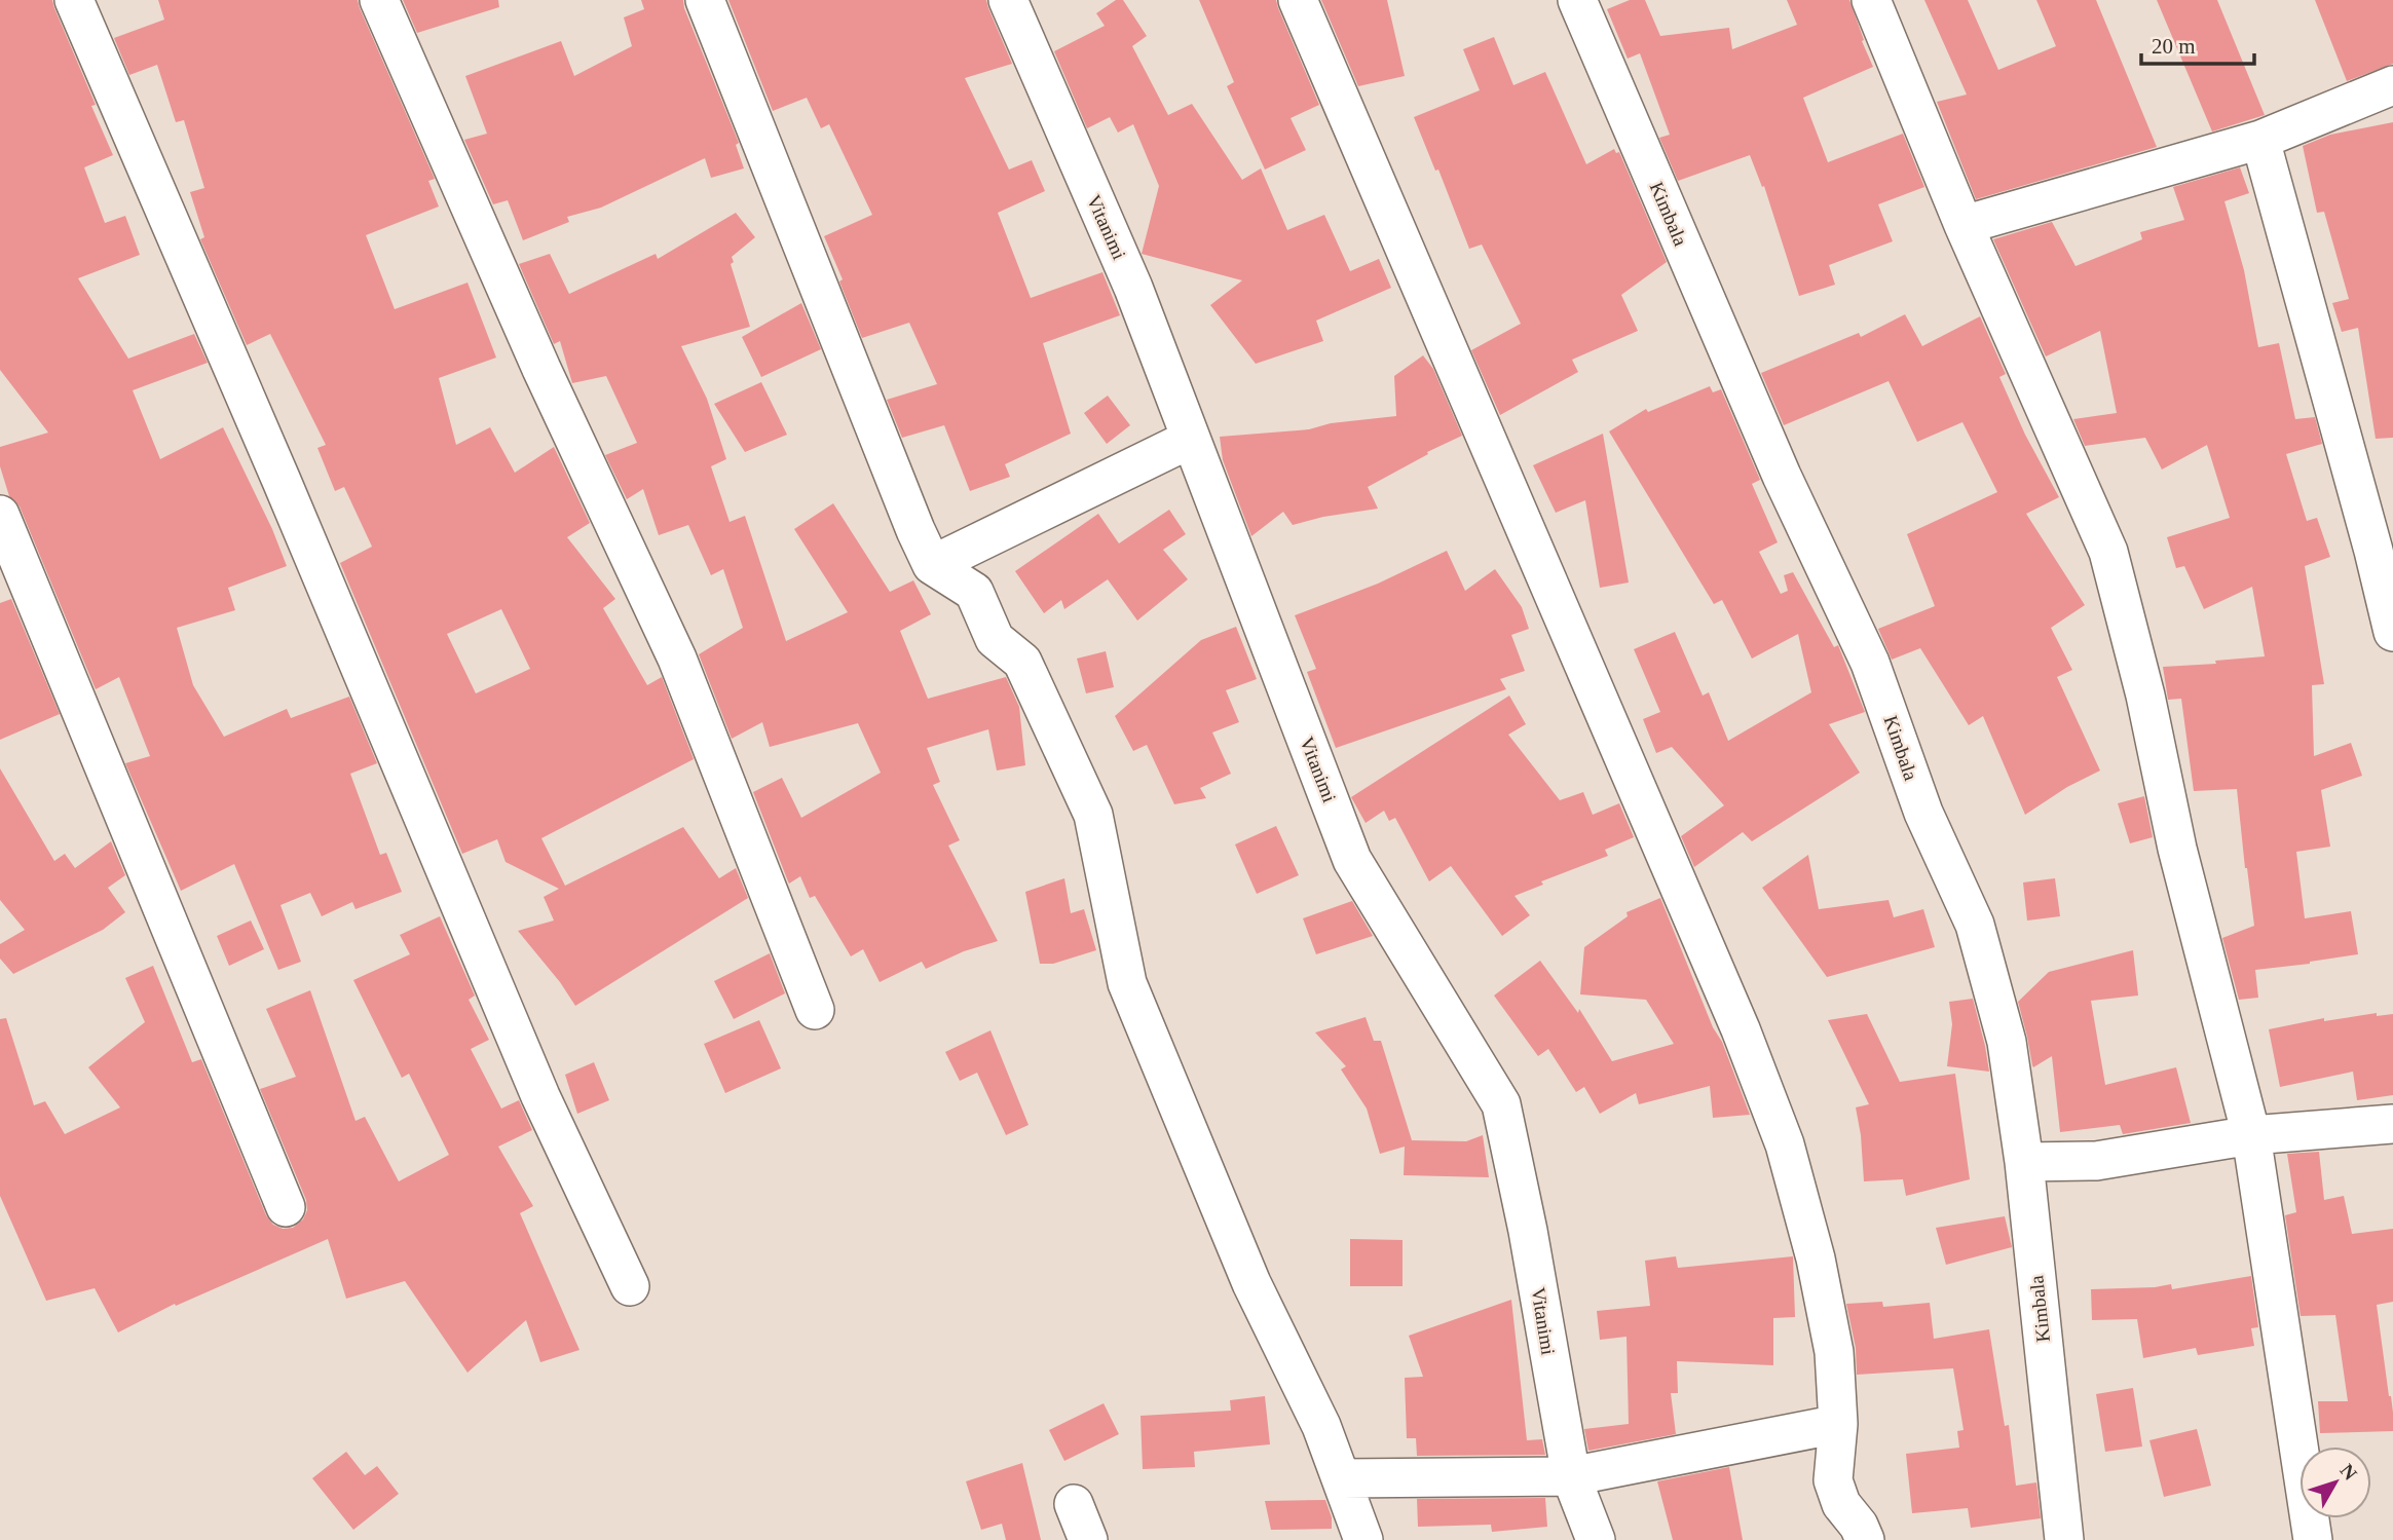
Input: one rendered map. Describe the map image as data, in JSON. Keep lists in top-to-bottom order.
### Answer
{
  "streets": {
    "street": ["Kimbala", "Vitanimi"]
  },
  "scale_bar": "20 m",
  "north": "top right"
}
